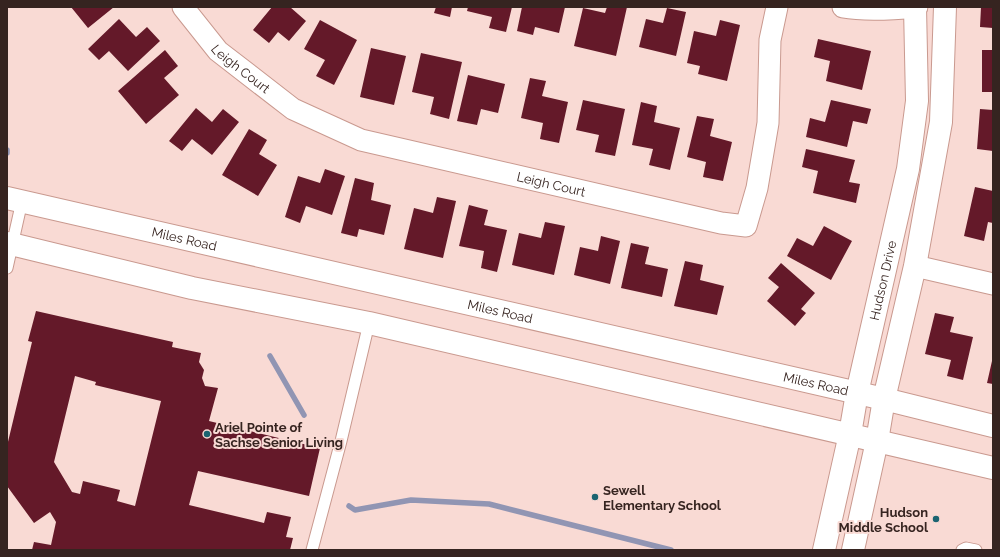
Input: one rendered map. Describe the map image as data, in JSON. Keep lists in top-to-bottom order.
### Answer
{
  "streets": {
    "main road": ["Miles Road", "Hudson Drive"],
    "street": ["Leigh Court"]
  },
  "crossings": [
    ["Miles Road", "Hudson Drive"]
  ],
  "places": ["Ariel Pointe of Sachse Senior Living", "Sewell Elementary School", "Hudson Middle School"]
}
